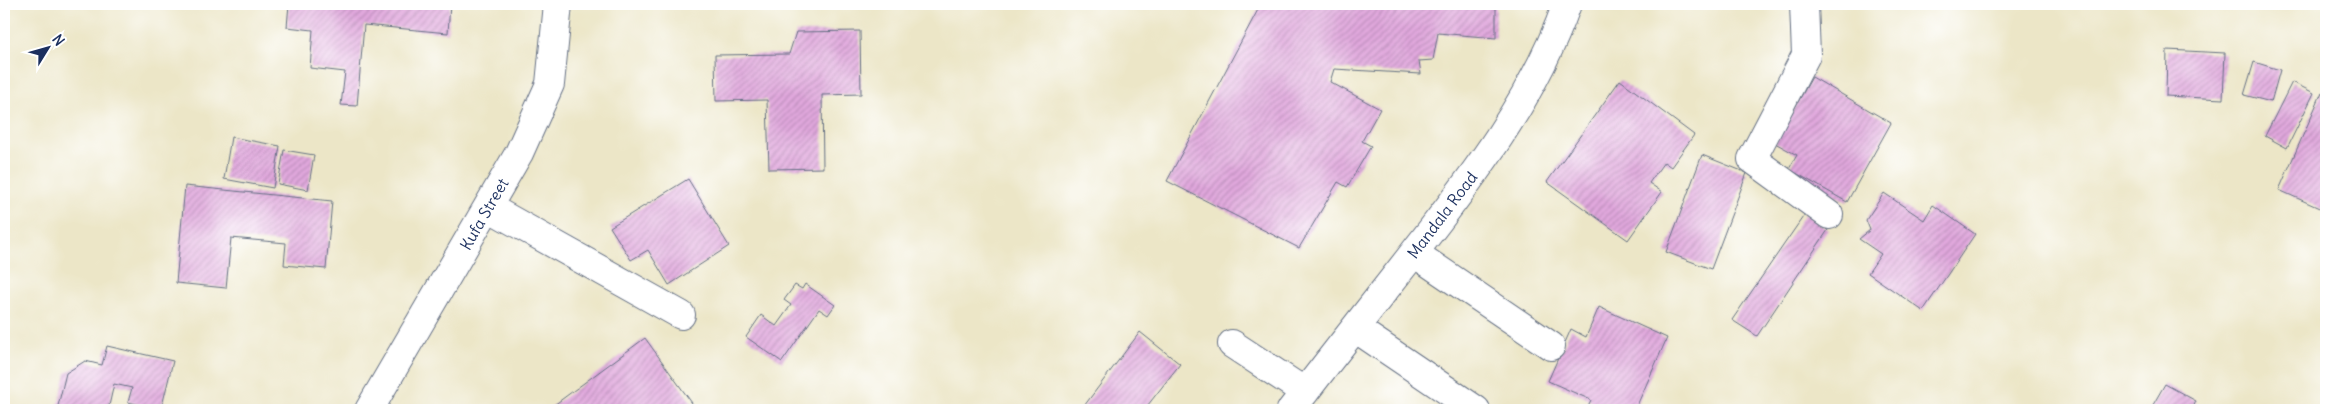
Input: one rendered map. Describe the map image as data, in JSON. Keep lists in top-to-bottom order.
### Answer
{
  "streets": {
    "street": ["Kufa Street", "Mandala Road"]
  },
  "north": "top right"
}
